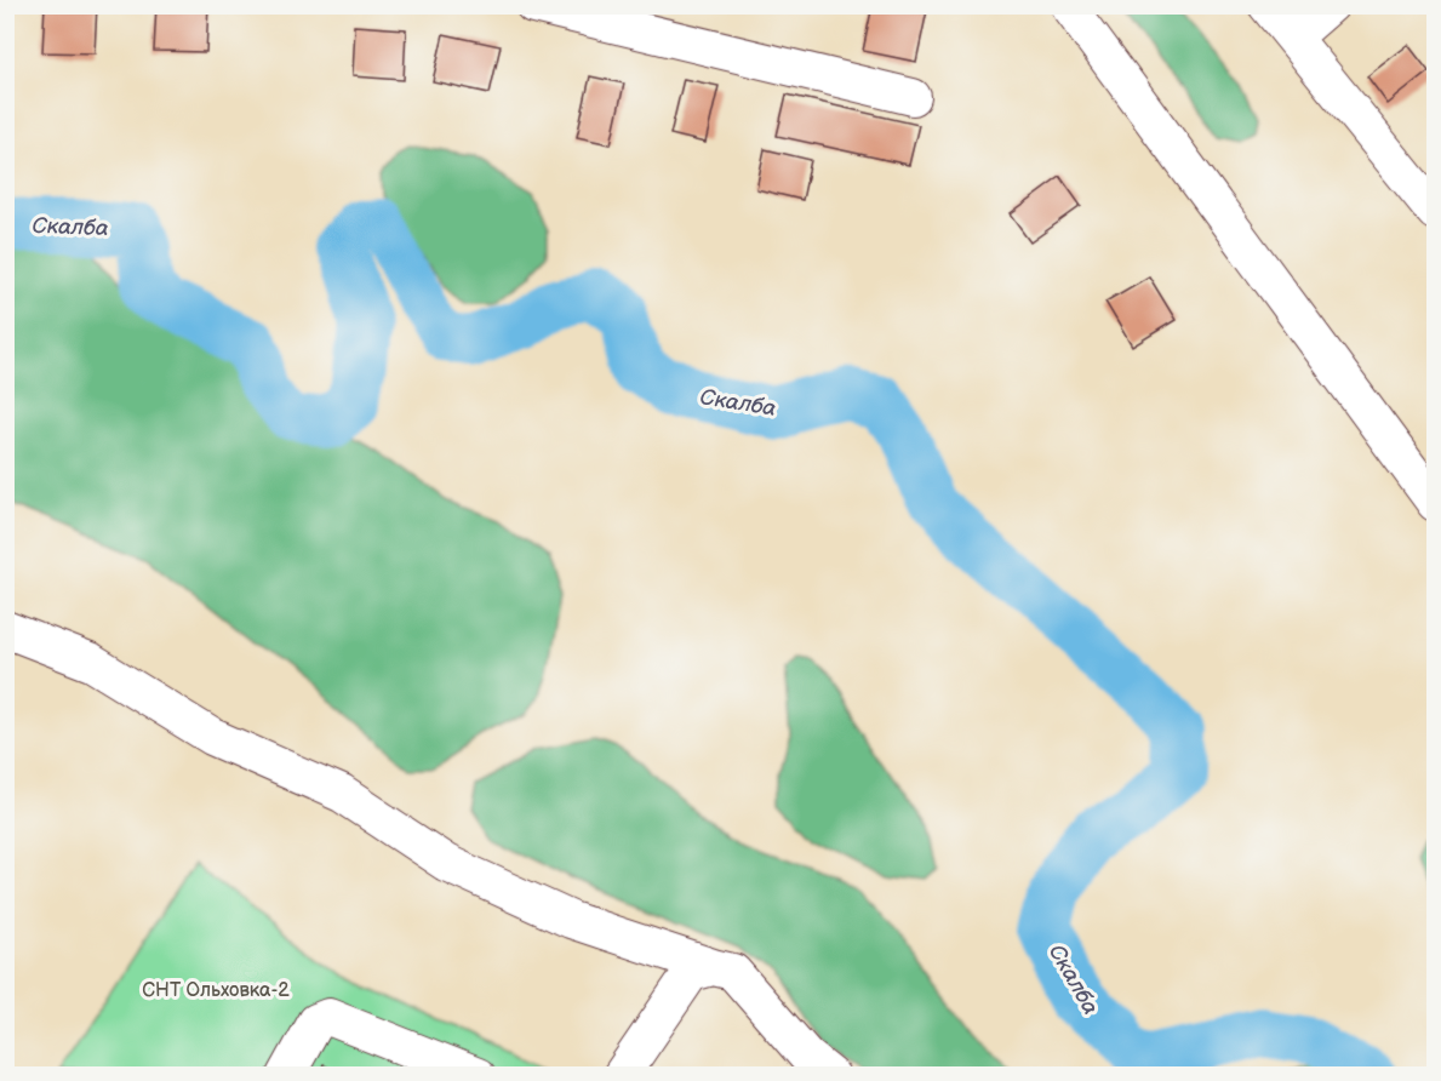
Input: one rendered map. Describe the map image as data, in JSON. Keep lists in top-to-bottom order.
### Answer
{
  "water": ["Скалба"],
  "parks": ["СНТ Ольховка-2"]
}
